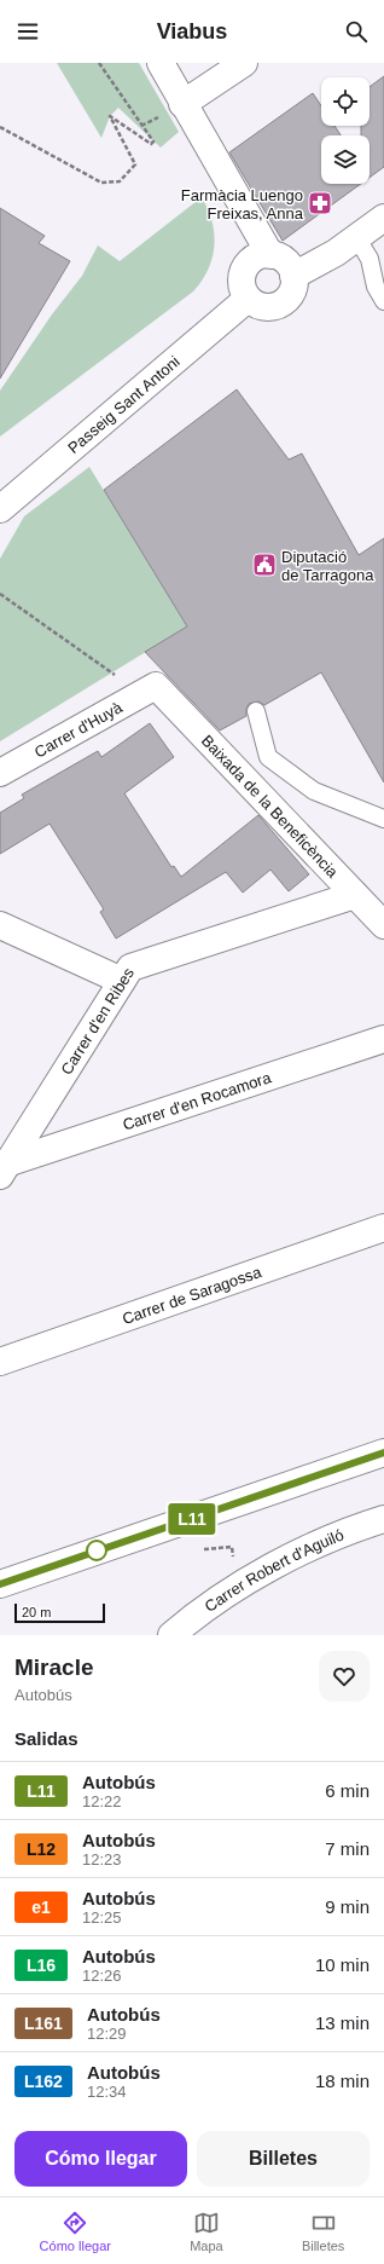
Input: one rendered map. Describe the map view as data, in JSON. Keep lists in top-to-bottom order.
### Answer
{
  "streets": {
    "street": [
      "Passeig Sant Antoni",
      "Carrer d'Huyà",
      "Baixada de la Beneficència",
      "Carrer d'en Ribes",
      "Carrer d'en Rocamora",
      "Carrer de Saragossa",
      "Carrer Robert d'Aguiló"
    ]
  },
  "crossings": [
    ["Carrer d'Huyà", "Baixada de la Beneficència"],
    ["Baixada de la Beneficència", "Carrer d'en Ribes"],
    ["Carrer d'en Ribes", "Carrer d'en Rocamora"]
  ],
  "places": {
    "pharmacy": ["Farmàcia Luengo Freixas, Anna"],
    "public building": ["Diputació de Tarragona"]
  },
  "lines": ["bus line L11"],
  "scale_bar": "20 m",
  "page": {
    "header": "Viabus",
    "on_map": "L11",
    "scale": "20 m",
    "heading": [
      ["Miracle", "Autobús"],
      "Salidas"
    ],
    "list": [
      {
        "mark": "L11",
        "name": "Autobús",
        "note": "12:22",
        "value": "6 min"
      },
      {
        "mark": "L12",
        "name": "Autobús",
        "note": "12:23",
        "value": "7 min"
      },
      {
        "mark": "e1",
        "name": "Autobús",
        "note": "12:25",
        "value": "9 min"
      },
      {
        "mark": "L16",
        "name": "Autobús",
        "note": "12:26",
        "value": "10 min"
      },
      {
        "mark": "L161",
        "name": "Autobús",
        "note": "12:29",
        "value": "13 min"
      },
      {
        "mark": "L162",
        "name": "Autobús",
        "note": "12:34",
        "value": "18 min"
      }
    ],
    "buttons": ["Cómo llegar", "Billetes"],
    "tabs": ["Cómo llegar", "Mapa", "Billetes"]
  }
}
